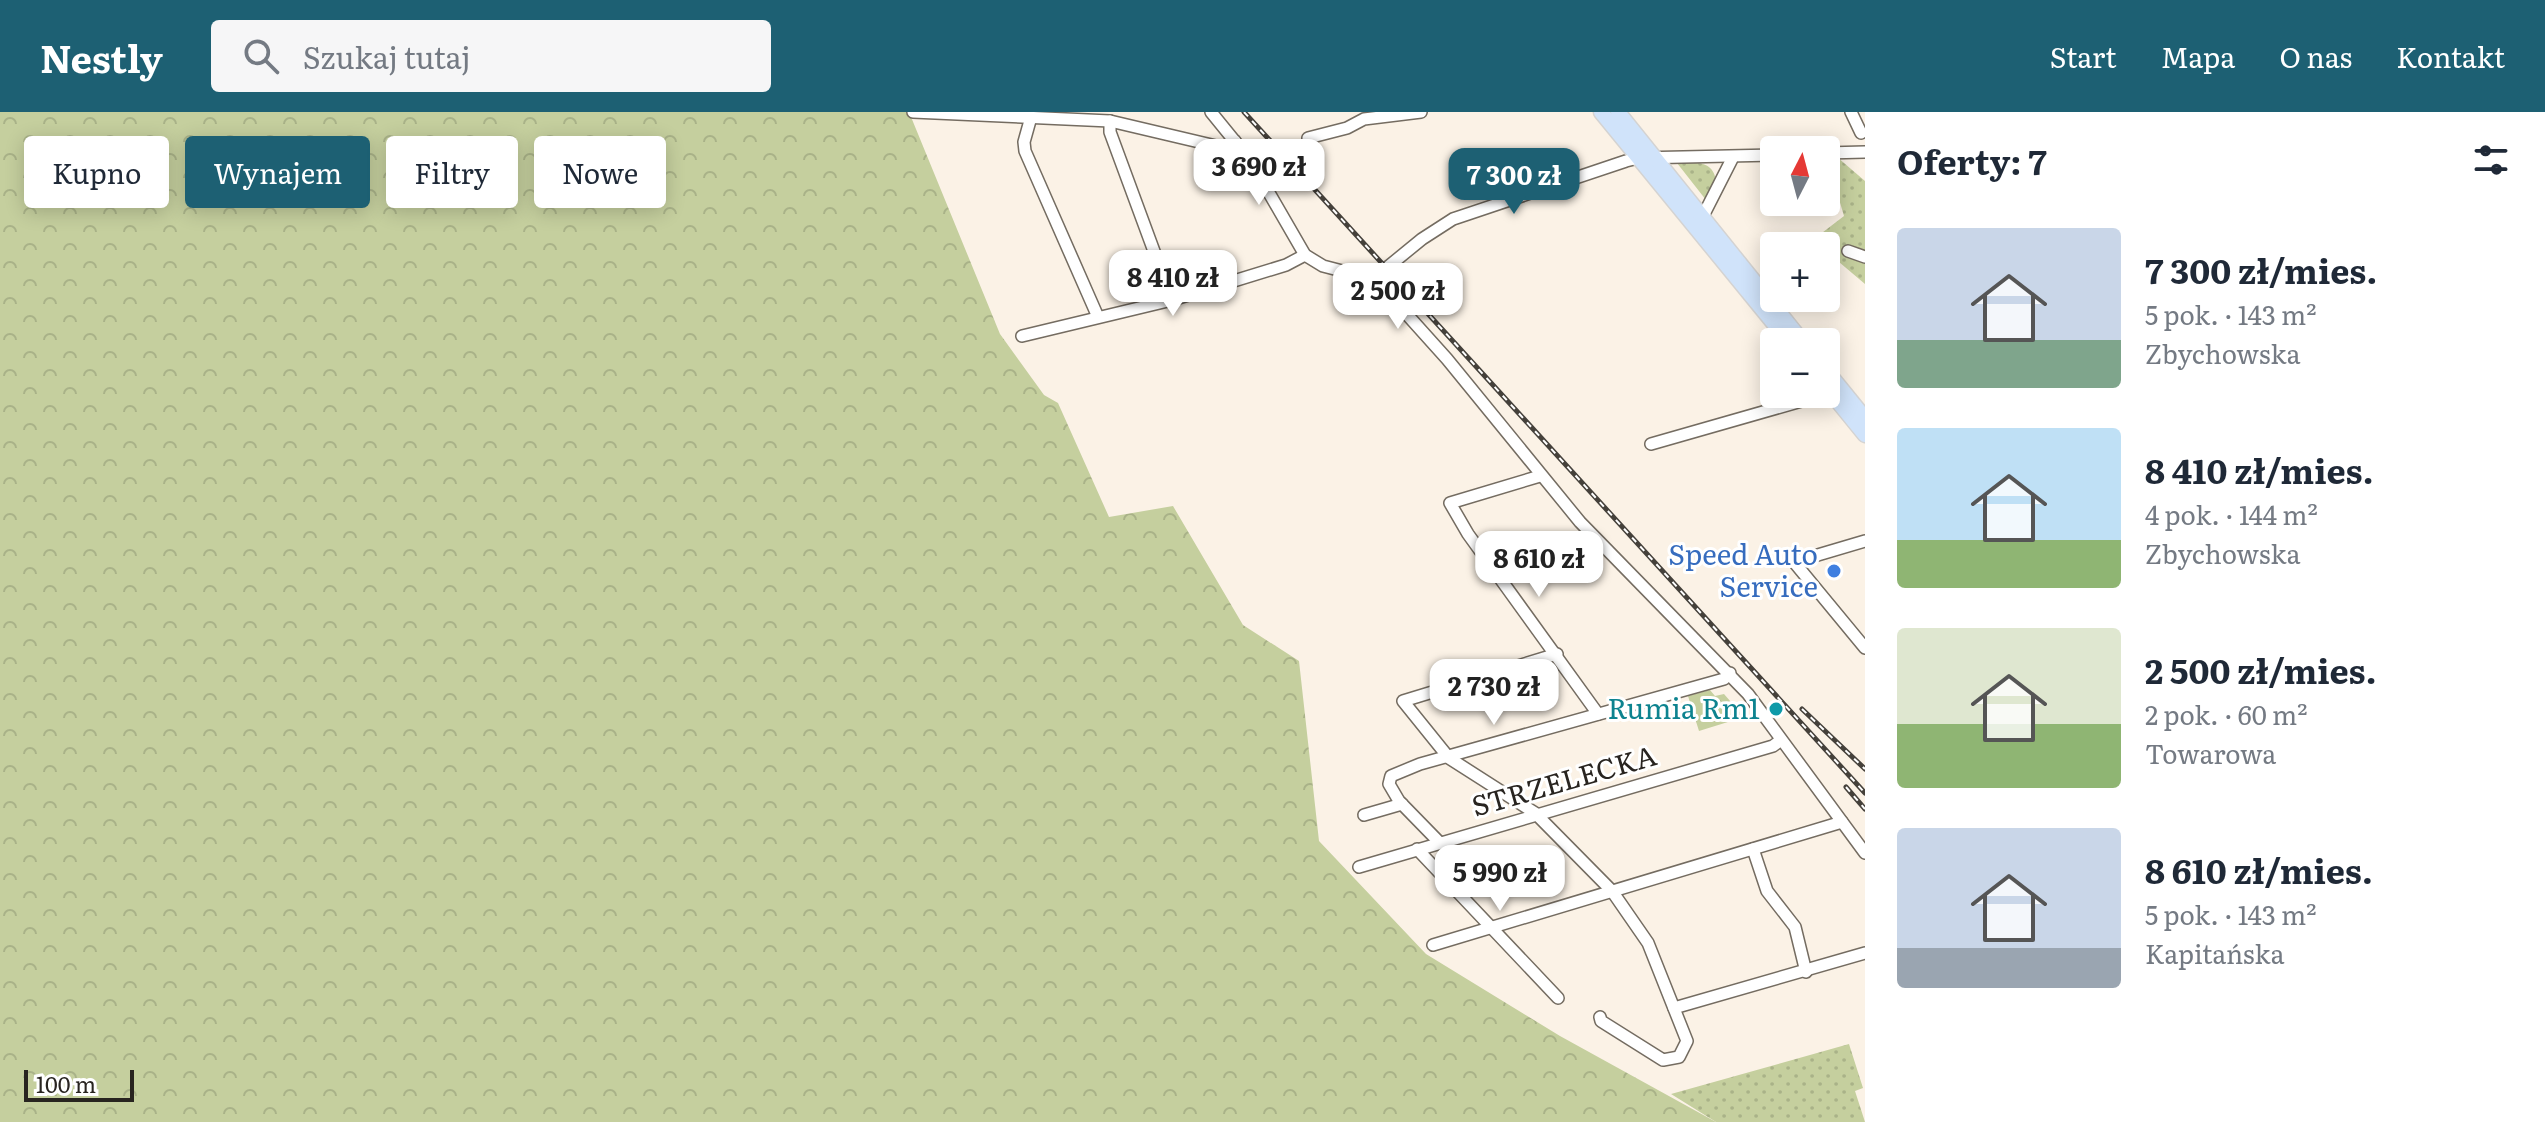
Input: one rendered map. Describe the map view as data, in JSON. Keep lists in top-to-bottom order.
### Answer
{
  "streets": {
    "street": ["STRZELECKA"]
  },
  "places": ["Speed Auto Service", "Rumia Rm1"],
  "scale_bar": "100 m",
  "north": "top",
  "page": {
    "header": "Nestly",
    "search": "Szukaj tutaj",
    "nav": [
      "Start",
      "Mapa",
      "O nas",
      "Kontakt"
    ],
    "heading": "Oferty: 7",
    "map_buttons": ["+", "−"],
    "chip": [
      "Kupno",
      "Wynajem",
      "Filtry",
      "Nowe"
    ],
    "price": [
      "3 690 zł",
      "7 300 zł",
      "8 410 zł",
      "2 500 zł",
      "8 610 zł",
      "2 730 zł",
      "5 990 zł"
    ],
    "list": [
      {
        "name": "7 300 zł/mies.",
        "note": "5 pok. · 143 m² · Zbychowska"
      },
      {
        "name": "8 410 zł/mies.",
        "note": "4 pok. · 144 m² · Zbychowska"
      },
      {
        "name": "2 500 zł/mies.",
        "note": "2 pok. · 60 m² · Towarowa"
      },
      {
        "name": "8 610 zł/mies.",
        "note": "5 pok. · 143 m² · Kapitańska"
      }
    ],
    "scale": "100 m"
  }
}
